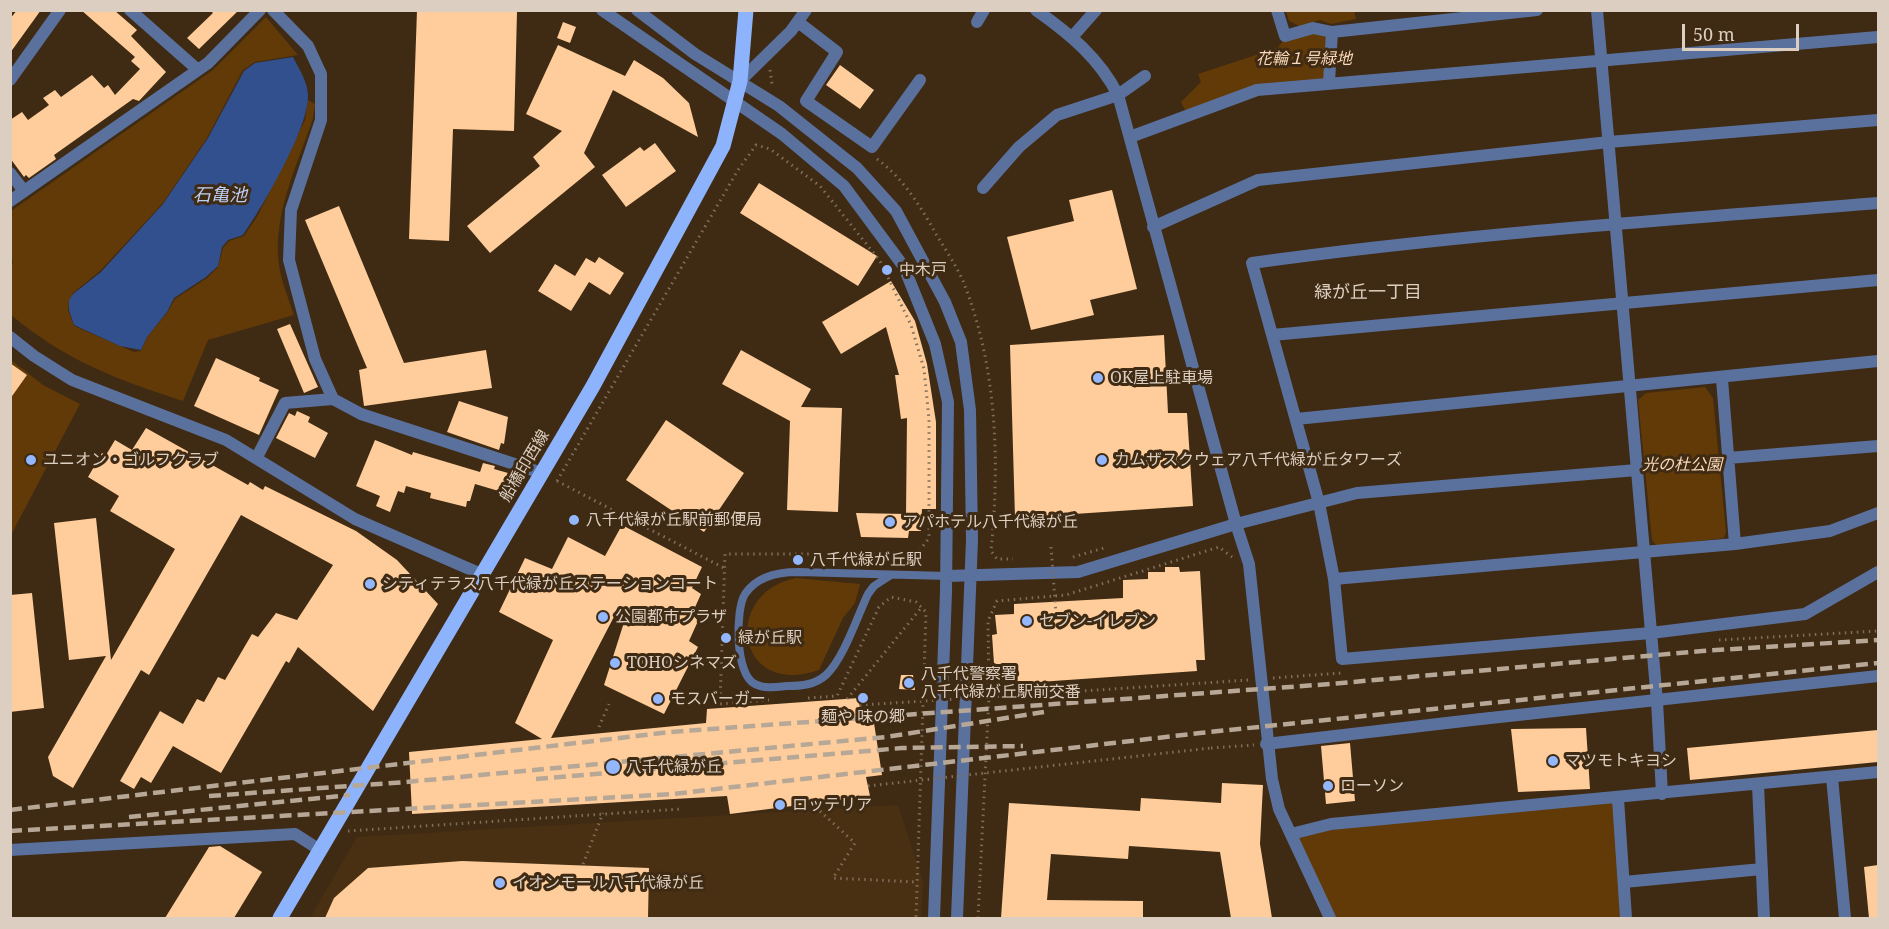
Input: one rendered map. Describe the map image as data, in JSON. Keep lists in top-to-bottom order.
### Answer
{
  "streets": {
    "main road": ["船橋印西線"]
  },
  "districts": ["緑が丘一丁目"],
  "water": ["石亀池"],
  "parks": ["花輪１号緑地", "光の杜公園"],
  "places": [
    "中木戸",
    "OK屋上駐車場",
    "ユニオン・ゴルフクラブ",
    "カムザスクウェア八千代緑が丘タワーズ",
    "八千代緑が丘駅前郵便局",
    "アパホテル八千代緑が丘",
    "八千代緑が丘駅",
    "シティテラス八千代緑が丘ステーションコート",
    "公園都市プラザ",
    "セブン-イレブン",
    "緑が丘駅",
    "TOHOシネマズ",
    "八千代警察署 八千代緑が丘駅前交番",
    "麺や 味の郷",
    "モスバーガー",
    "マツモトキヨシ",
    "八千代緑が丘",
    "ローソン",
    "ロッテリア",
    "イオンモール八千代緑が丘"
  ],
  "scale_bar": "50 m"
}
